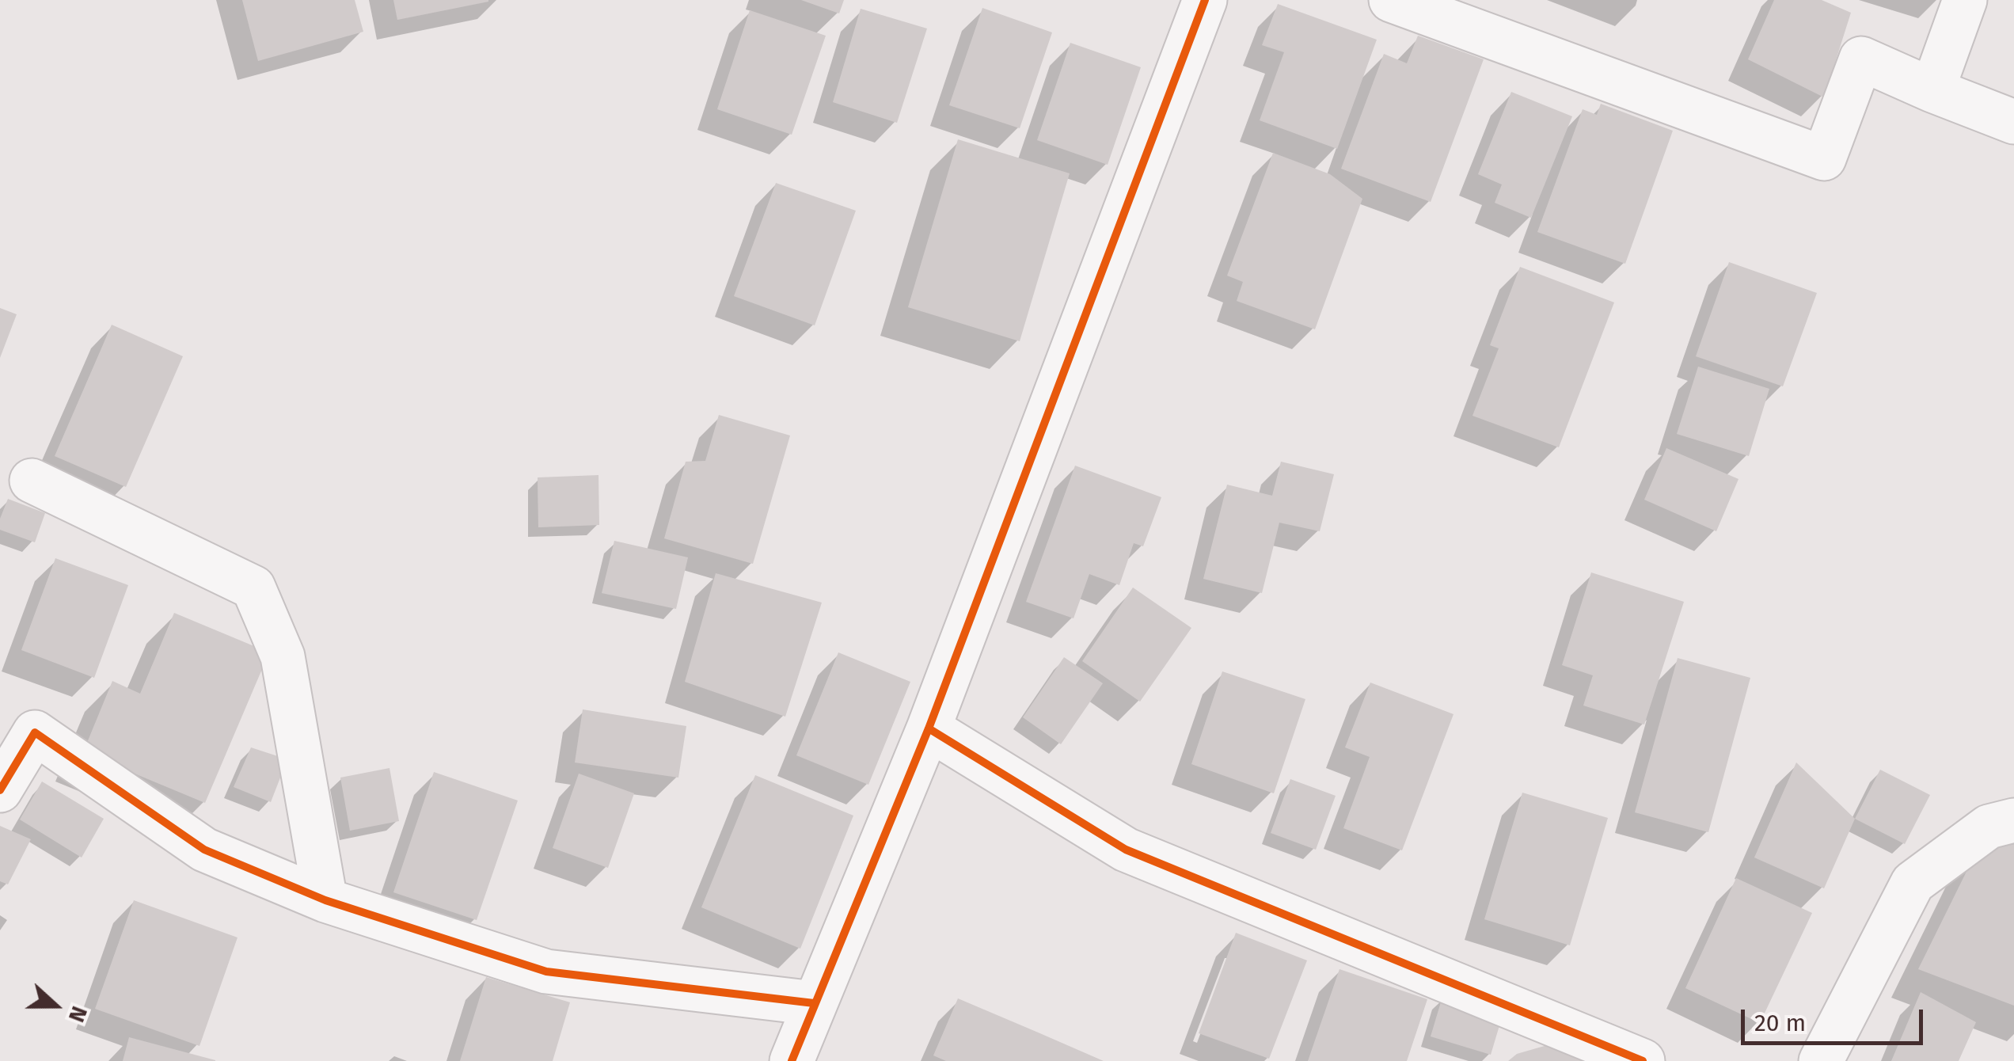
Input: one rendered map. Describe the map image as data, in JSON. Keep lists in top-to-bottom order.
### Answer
{
  "scale_bar": "20 m",
  "north": "right"
}
